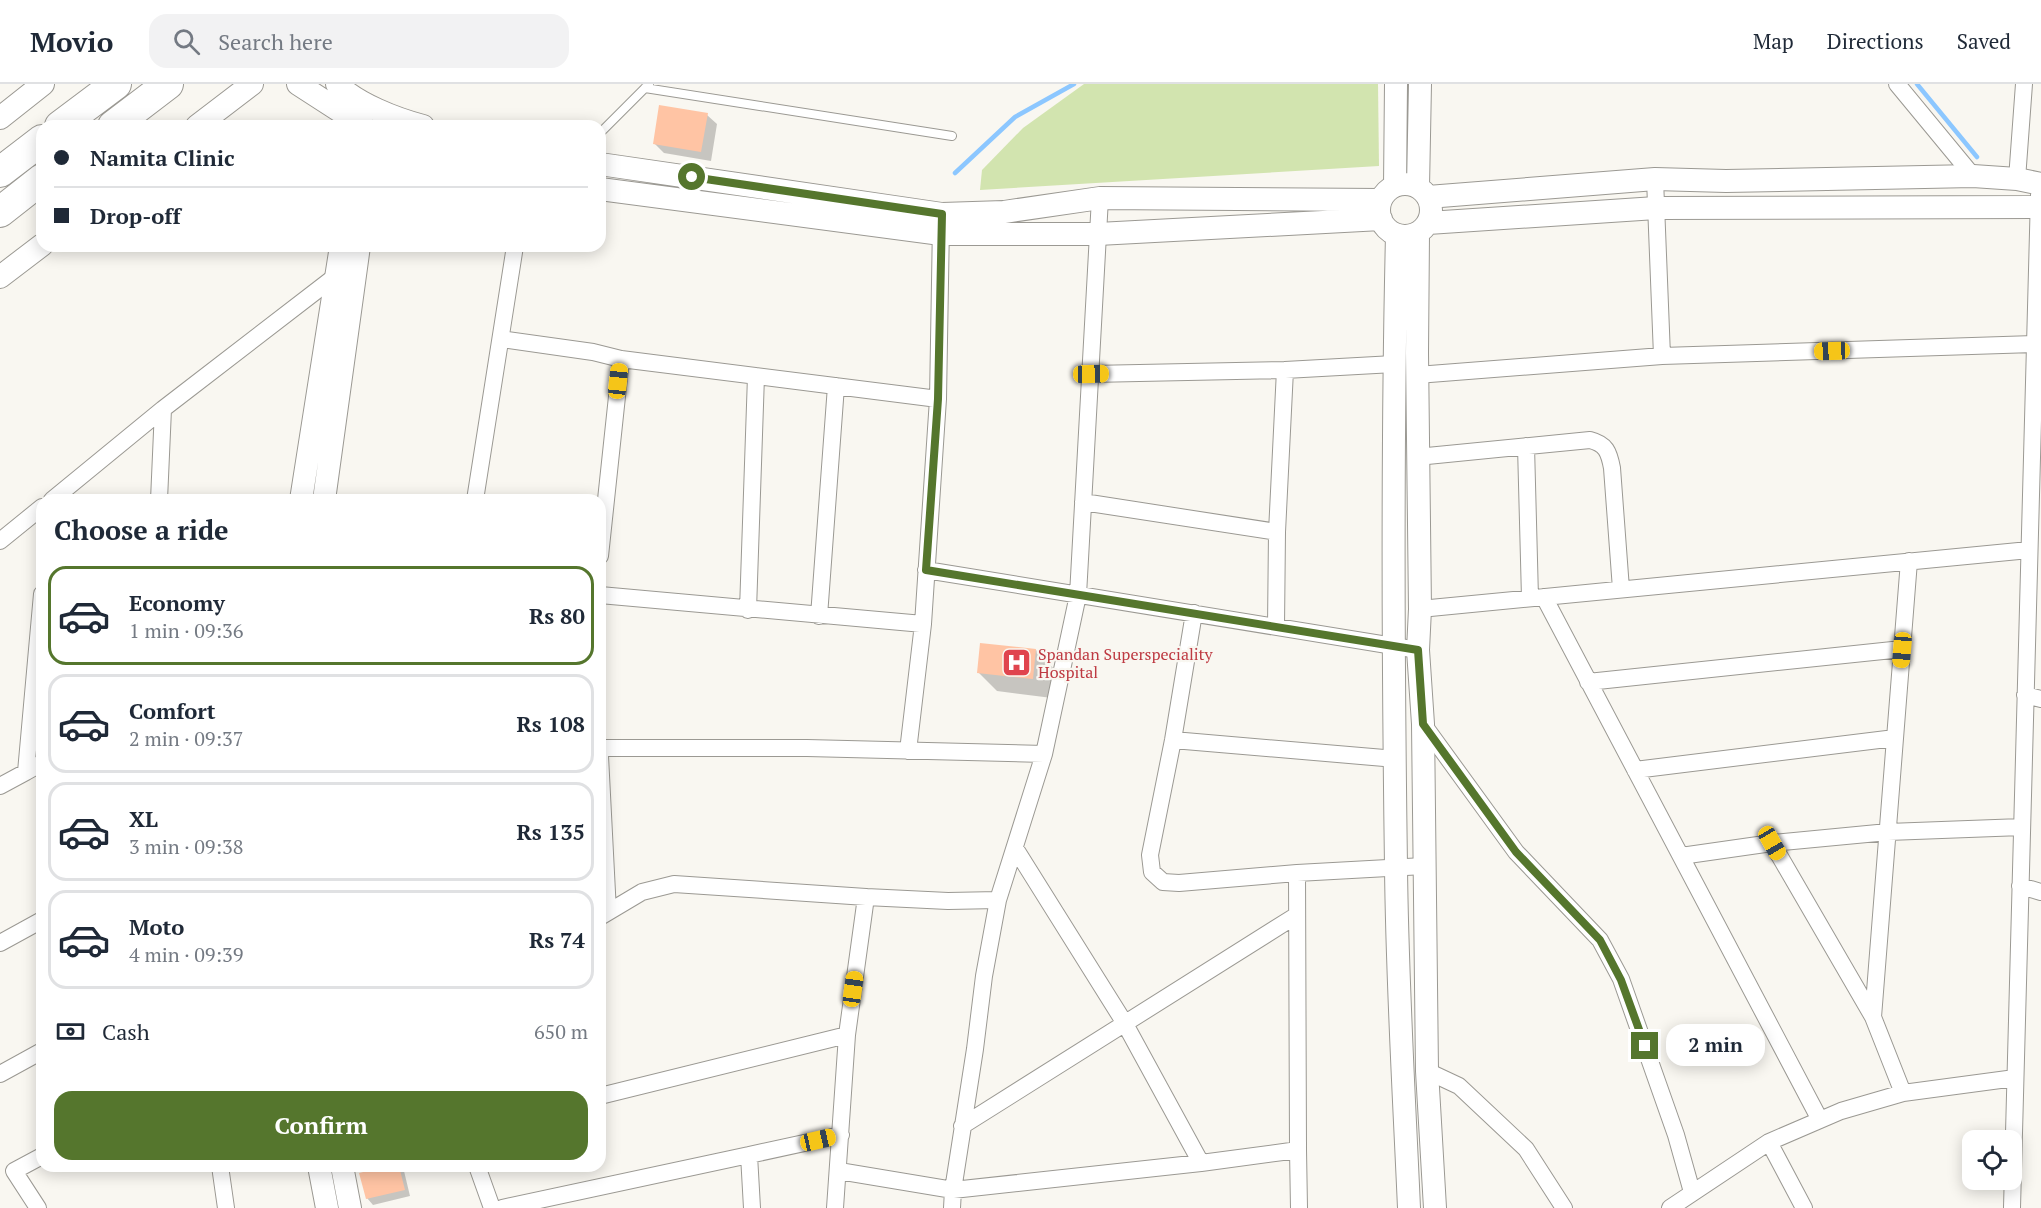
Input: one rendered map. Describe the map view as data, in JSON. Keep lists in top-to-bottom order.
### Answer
{
  "places": {
    "hospital": ["Spandan Superspeciality Hospital"]
  },
  "page": {
    "header": "Movio",
    "search": "Search here",
    "nav": ["Map", "Directions", "Saved"],
    "banner": ["Namita Clinic", "Drop-off"],
    "heading": "Choose a ride",
    "list": [
      {
        "name": "Economy",
        "note": "1 min · 09:36",
        "value": "Rs 80"
      },
      {
        "name": "Comfort",
        "note": "2 min · 09:37",
        "value": "Rs 108"
      },
      {
        "name": "XL",
        "note": "3 min · 09:38",
        "value": "Rs 135"
      },
      {
        "name": "Moto",
        "note": "4 min · 09:39",
        "value": "Rs 74"
      }
    ],
    "pay": ["Cash", "650 m"],
    "bubble": "2 min",
    "buttons": "Confirm"
  }
}
